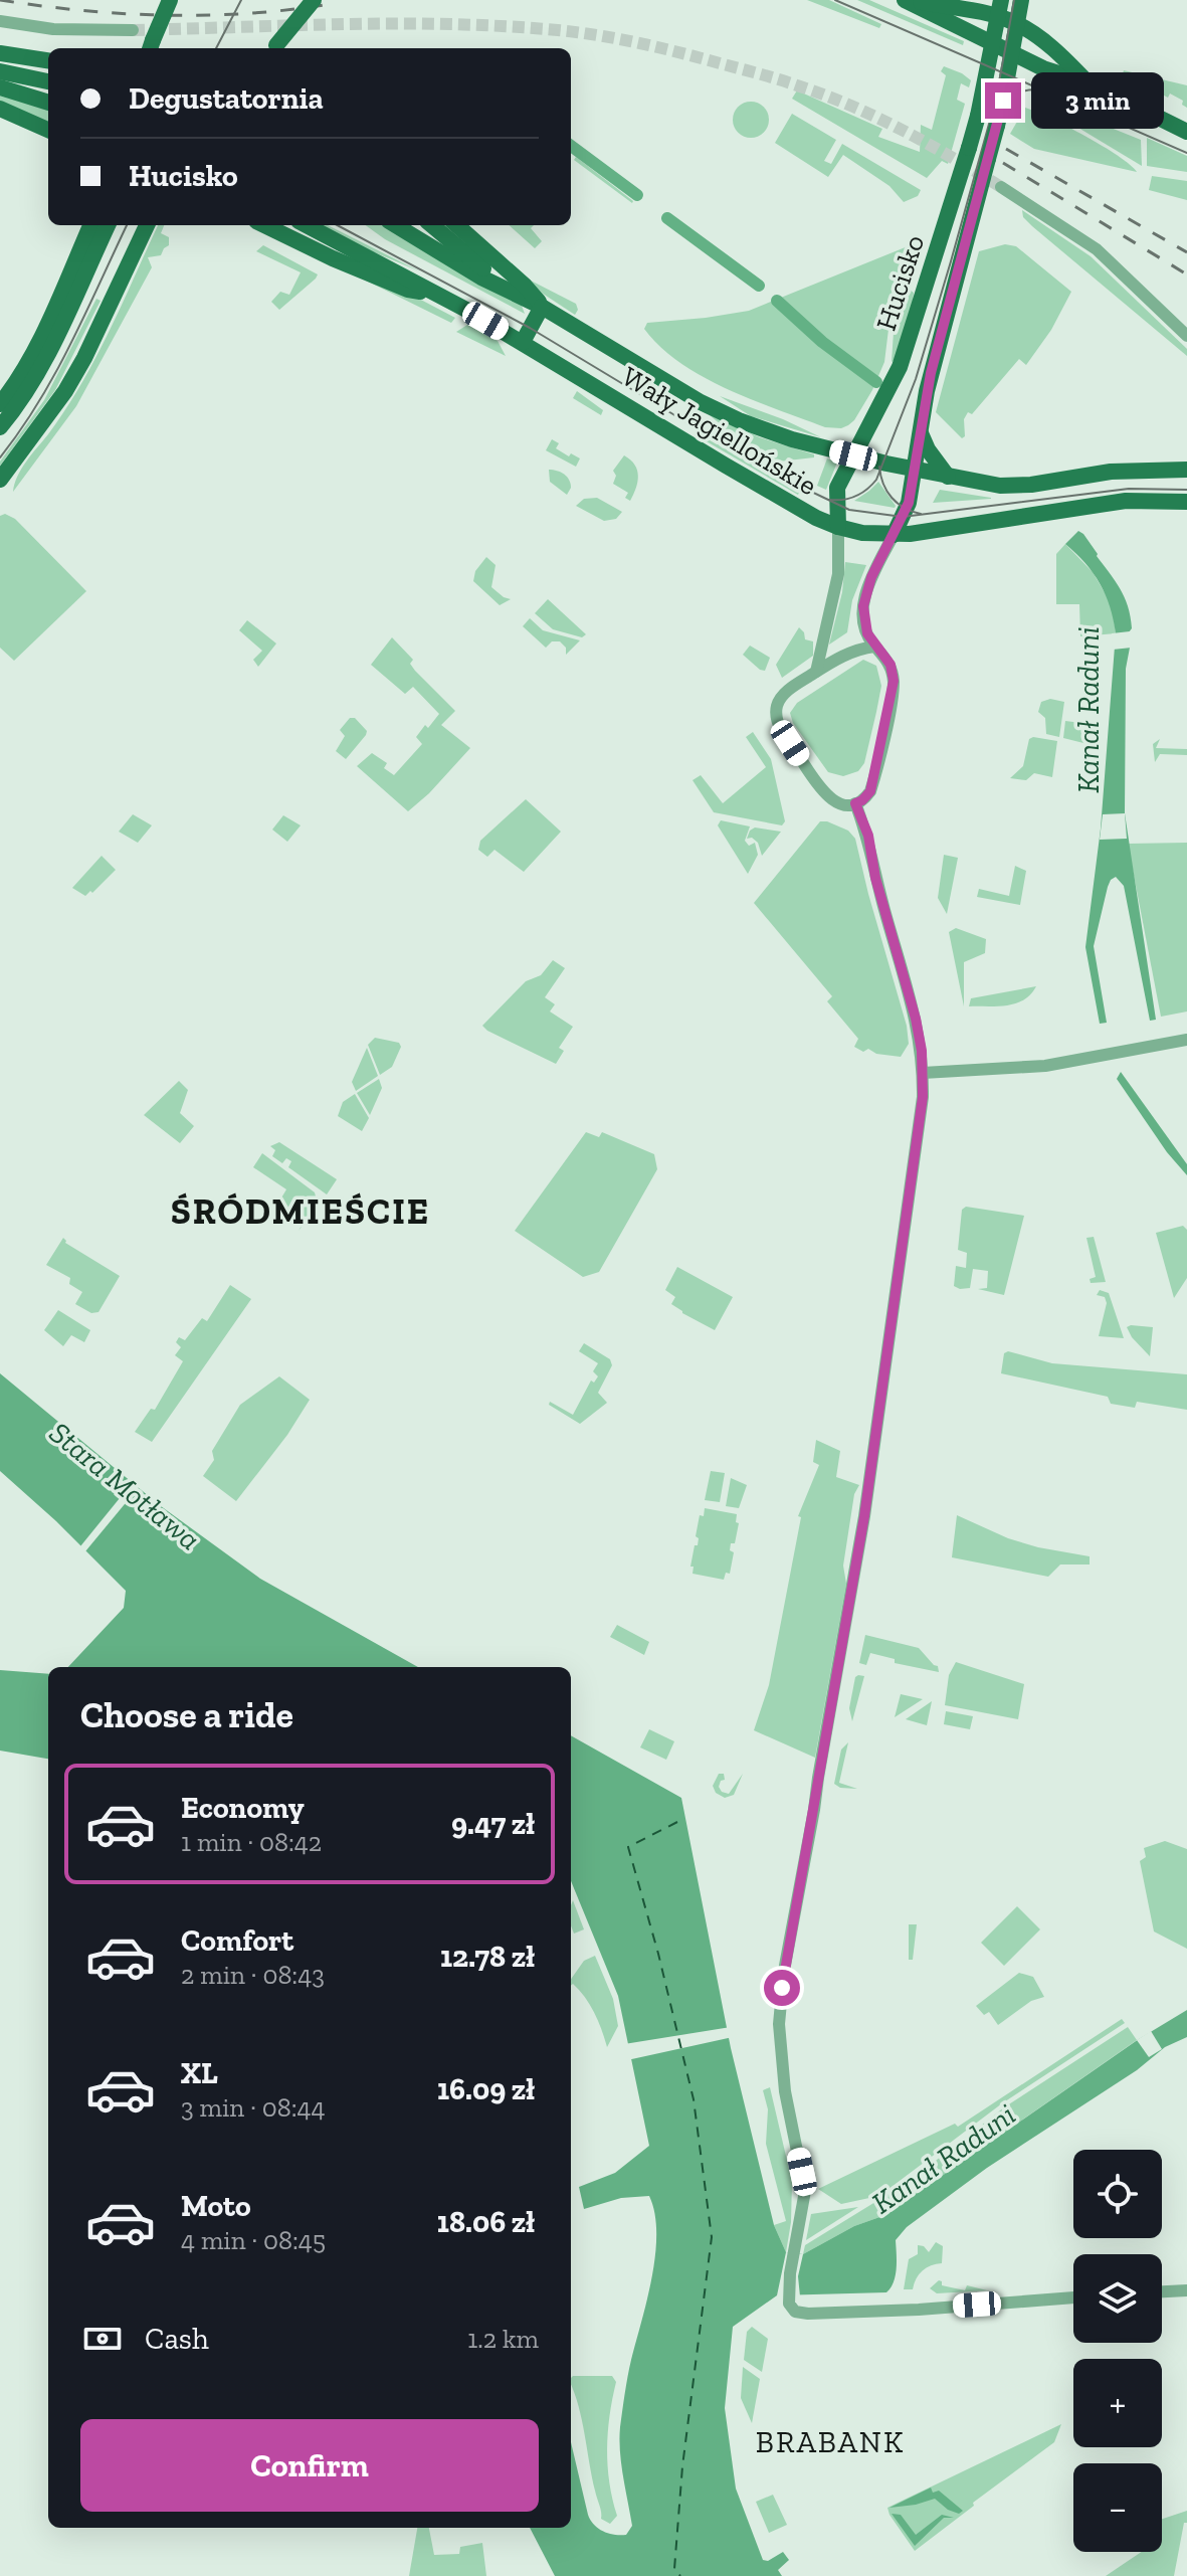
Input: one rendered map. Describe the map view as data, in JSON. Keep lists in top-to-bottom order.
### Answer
{
  "streets": {
    "main road": ["Hucisko", "Wały Jagiellońskie"]
  },
  "crossings": [
    ["Hucisko", "Wały Jagiellońskie"]
  ],
  "districts": ["ŚRÓDMIEŚCIE", "BRABANK"],
  "water": ["Kanał Raduni", "Stara Motława"],
  "page": {
    "banner": ["Degustatornia", "Hucisko"],
    "bubble": "3 min",
    "heading": "Choose a ride",
    "list": [
      {
        "name": "Economy",
        "note": "1 min · 08:42",
        "value": "9.47 zł"
      },
      {
        "name": "Comfort",
        "note": "2 min · 08:43",
        "value": "12.78 zł"
      },
      {
        "name": "XL",
        "note": "3 min · 08:44",
        "value": "16.09 zł"
      },
      {
        "name": "Moto",
        "note": "4 min · 08:45",
        "value": "18.06 zł"
      }
    ],
    "map_buttons": ["+", "−"],
    "pay": ["Cash", "1.2 km"],
    "buttons": "Confirm"
  }
}
